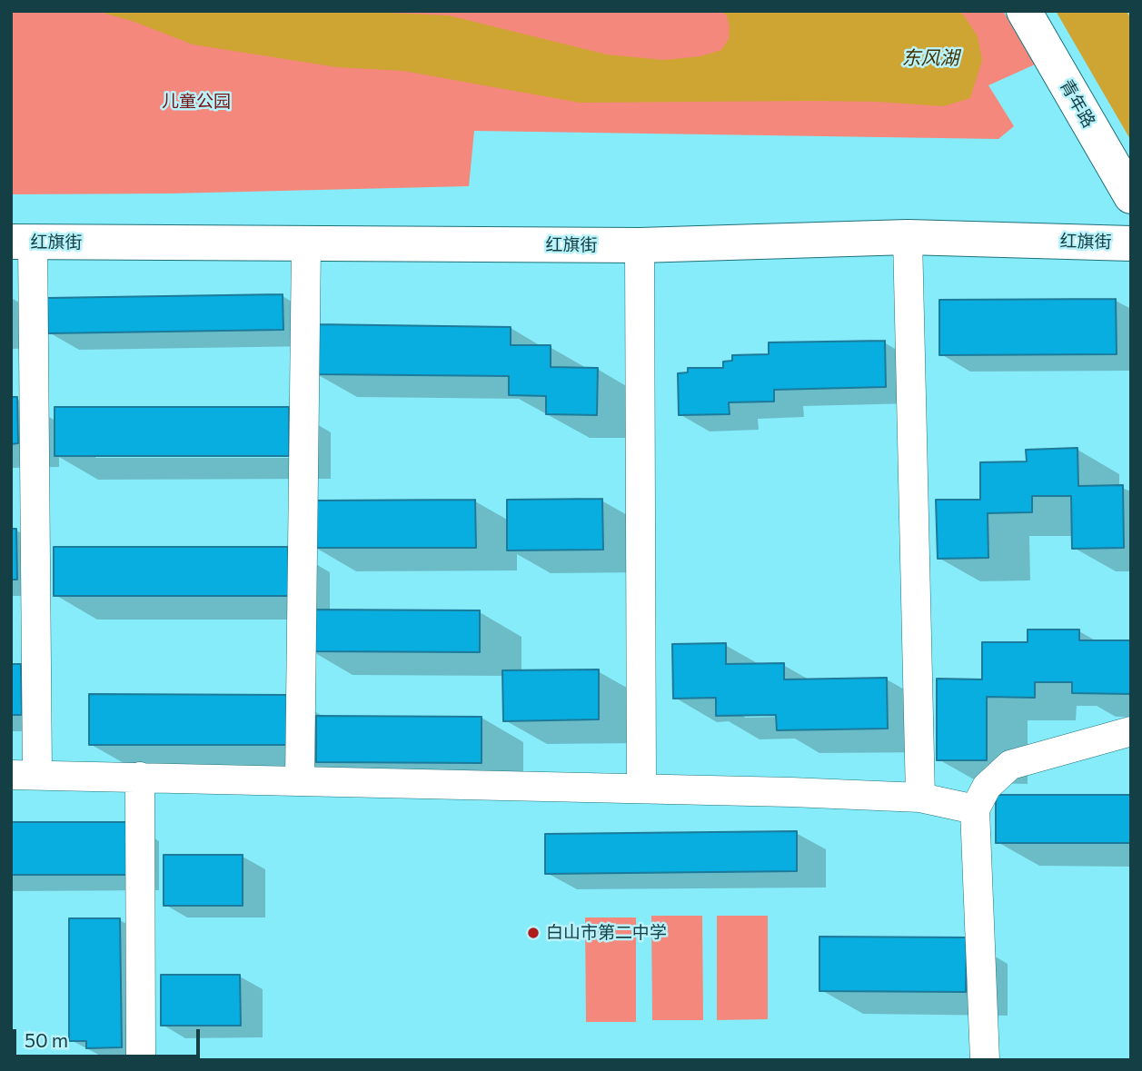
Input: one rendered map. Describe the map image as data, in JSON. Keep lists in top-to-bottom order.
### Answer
{
  "streets": {
    "main road": ["青年路", "红旗街"]
  },
  "water": ["东风湖"],
  "parks": ["儿童公园"],
  "places": ["白山市第二中学"],
  "scale_bar": "50 m"
}
